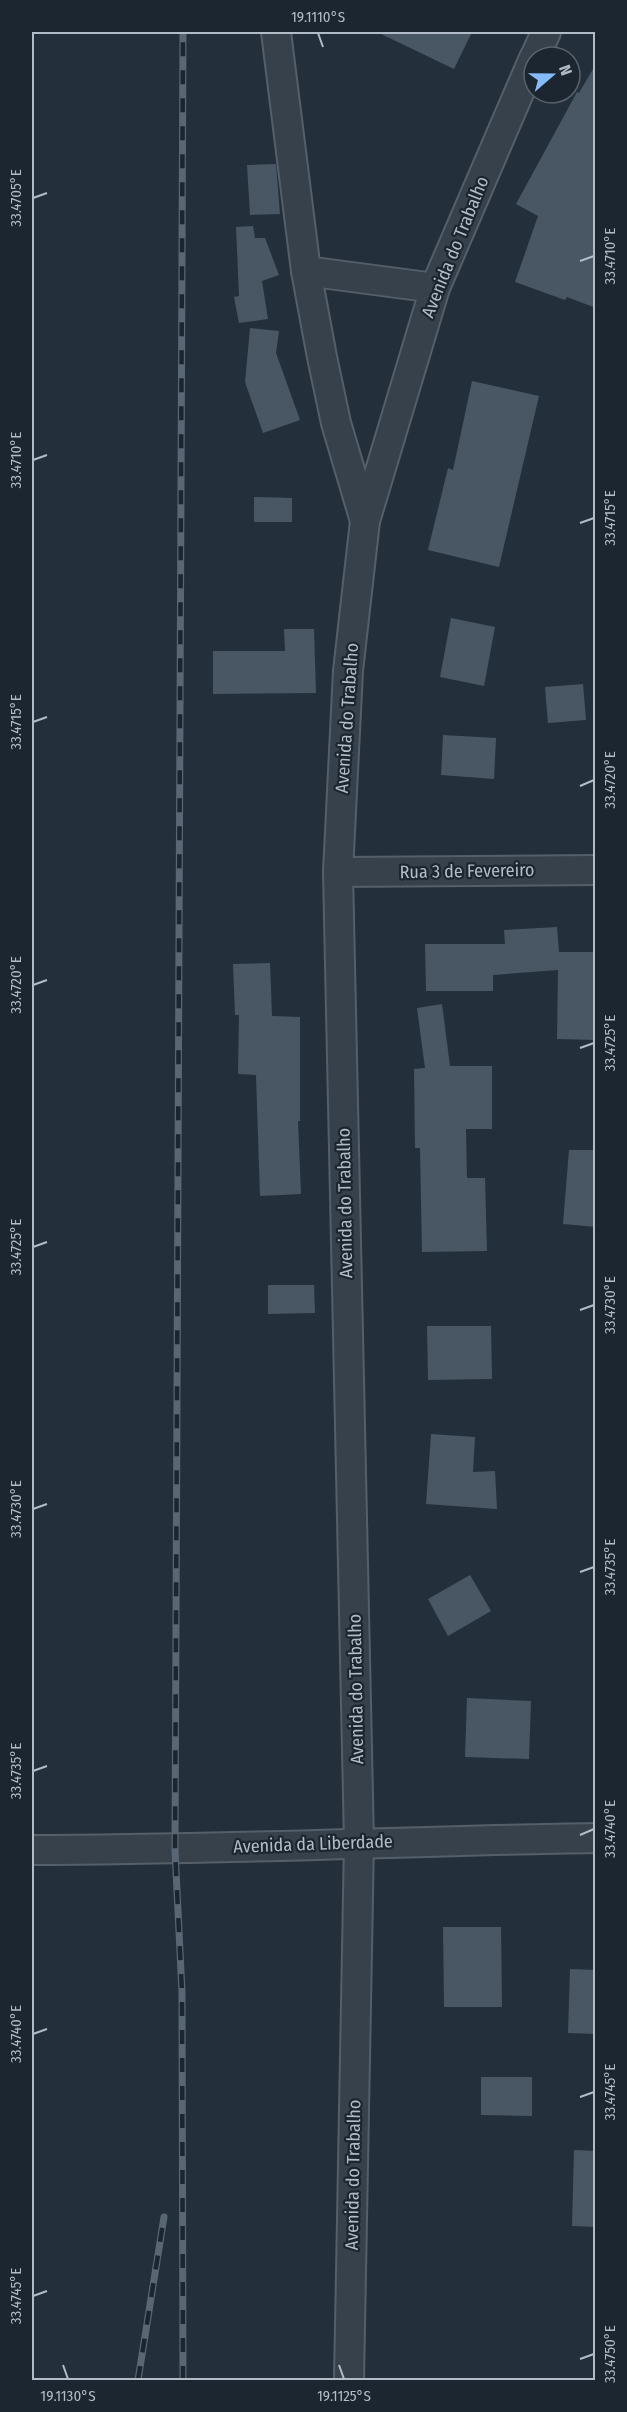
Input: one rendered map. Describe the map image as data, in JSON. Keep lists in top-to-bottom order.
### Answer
{
  "streets": {
    "street": ["Avenida do Trabalho", "Rua 3 de Fevereiro", "Avenida da Liberdade"]
  },
  "crossings": [
    ["Avenida do Trabalho", "Rua 3 de Fevereiro"],
    ["Avenida do Trabalho", "Avenida da Liberdade"]
  ],
  "north": "right",
  "coordinates": [
    "19.1110°S",
    "33.4705°E",
    "33.4710°E",
    "33.4715°E",
    "33.4720°E",
    "33.4725°E",
    "33.4730°E",
    "33.4735°E",
    "33.4740°E",
    "33.4745°E",
    "33.4750°E",
    "19.1130°S",
    "19.1125°S"
  ]
}
